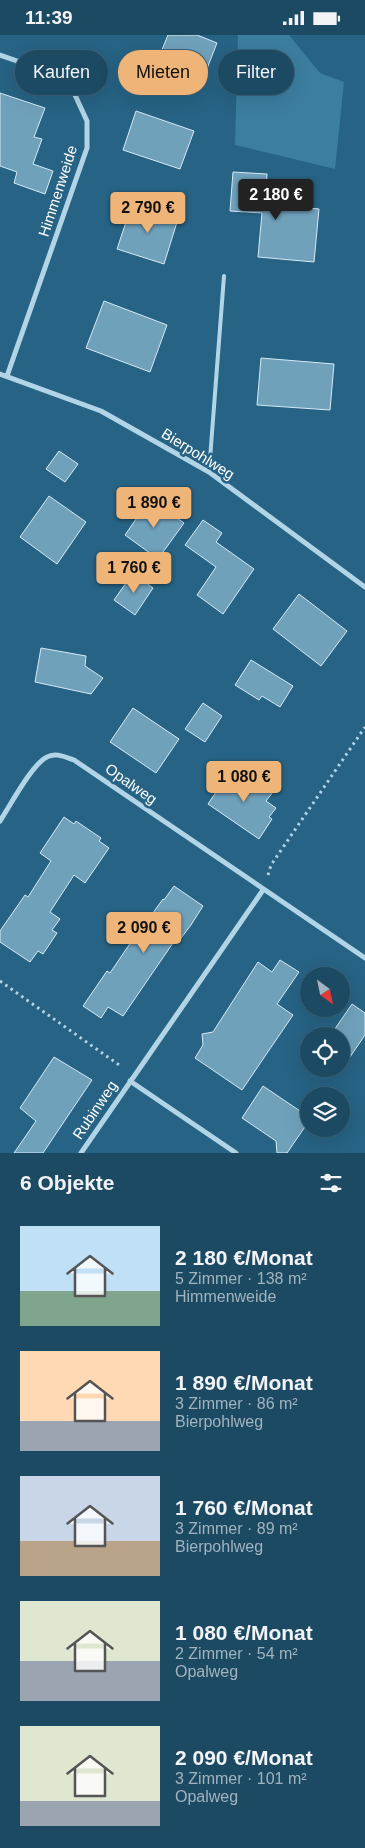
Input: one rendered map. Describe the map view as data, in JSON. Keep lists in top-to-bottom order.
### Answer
{
  "streets": {
    "street": [
      "Himmenweide",
      "Bierpohlweg",
      "Opalweg",
      "Rubinweg"
    ]
  },
  "crossings": [
    ["Himmenweide", "Bierpohlweg"]
  ],
  "north": "bottom right",
  "page": {
    "status": "11:39",
    "chip": ["Kaufen", "Mieten", "Filter"],
    "price": [
      "2 180 €",
      "2 790 €",
      "1 890 €",
      "1 760 €",
      "1 080 €",
      "2 090 €"
    ],
    "heading": "6 Objekte",
    "list": [
      {
        "name": "2 180 €/Monat",
        "note": "5 Zimmer · 138 m² · Himmenweide"
      },
      {
        "name": "1 890 €/Monat",
        "note": "3 Zimmer · 86 m² · Bierpohlweg"
      },
      {
        "name": "1 760 €/Monat",
        "note": "3 Zimmer · 89 m² · Bierpohlweg"
      },
      {
        "name": "1 080 €/Monat",
        "note": "2 Zimmer · 54 m² · Opalweg"
      },
      {
        "name": "2 090 €/Monat",
        "note": "3 Zimmer · 101 m² · Opalweg"
      }
    ]
  }
}
